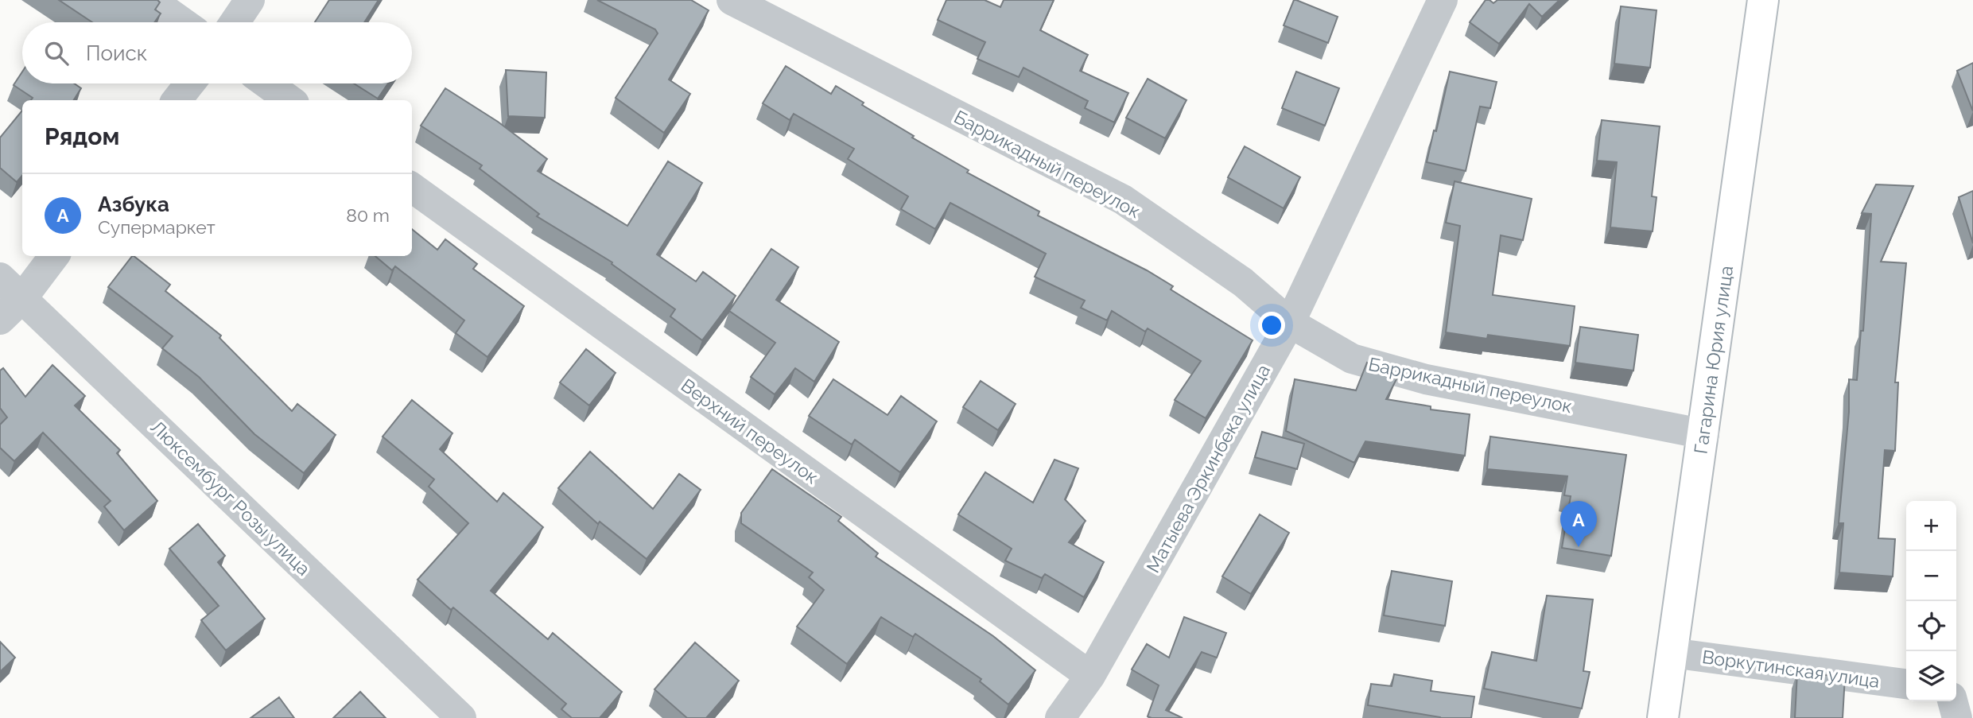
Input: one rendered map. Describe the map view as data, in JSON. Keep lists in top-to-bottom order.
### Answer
{
  "streets": {
    "main road": ["Гагарина Юрия улица"],
    "street": [
      "Баррикадный переулок",
      "Верхний переулок",
      "Матыева Эркинбека улица",
      "Люксембург Розы улица",
      "Воркутинская улица"
    ]
  },
  "crossings": [
    ["Баррикадный переулок", "Гагарина Юрия улица"],
    ["Баррикадный переулок", "Матыева Эркинбека улица"],
    ["Гагарина Юрия улица", "Воркутинская улица"],
    ["Верхний переулок", "Матыева Эркинбека улица"]
  ],
  "page": {
    "search": "Поиск",
    "heading": "Рядом",
    "list": [
      {
        "mark": "A",
        "name": "Азбука",
        "note": "Супермаркет",
        "value": "80 m"
      }
    ],
    "map_buttons": ["+", "−"],
    "pins": "A"
  }
}
